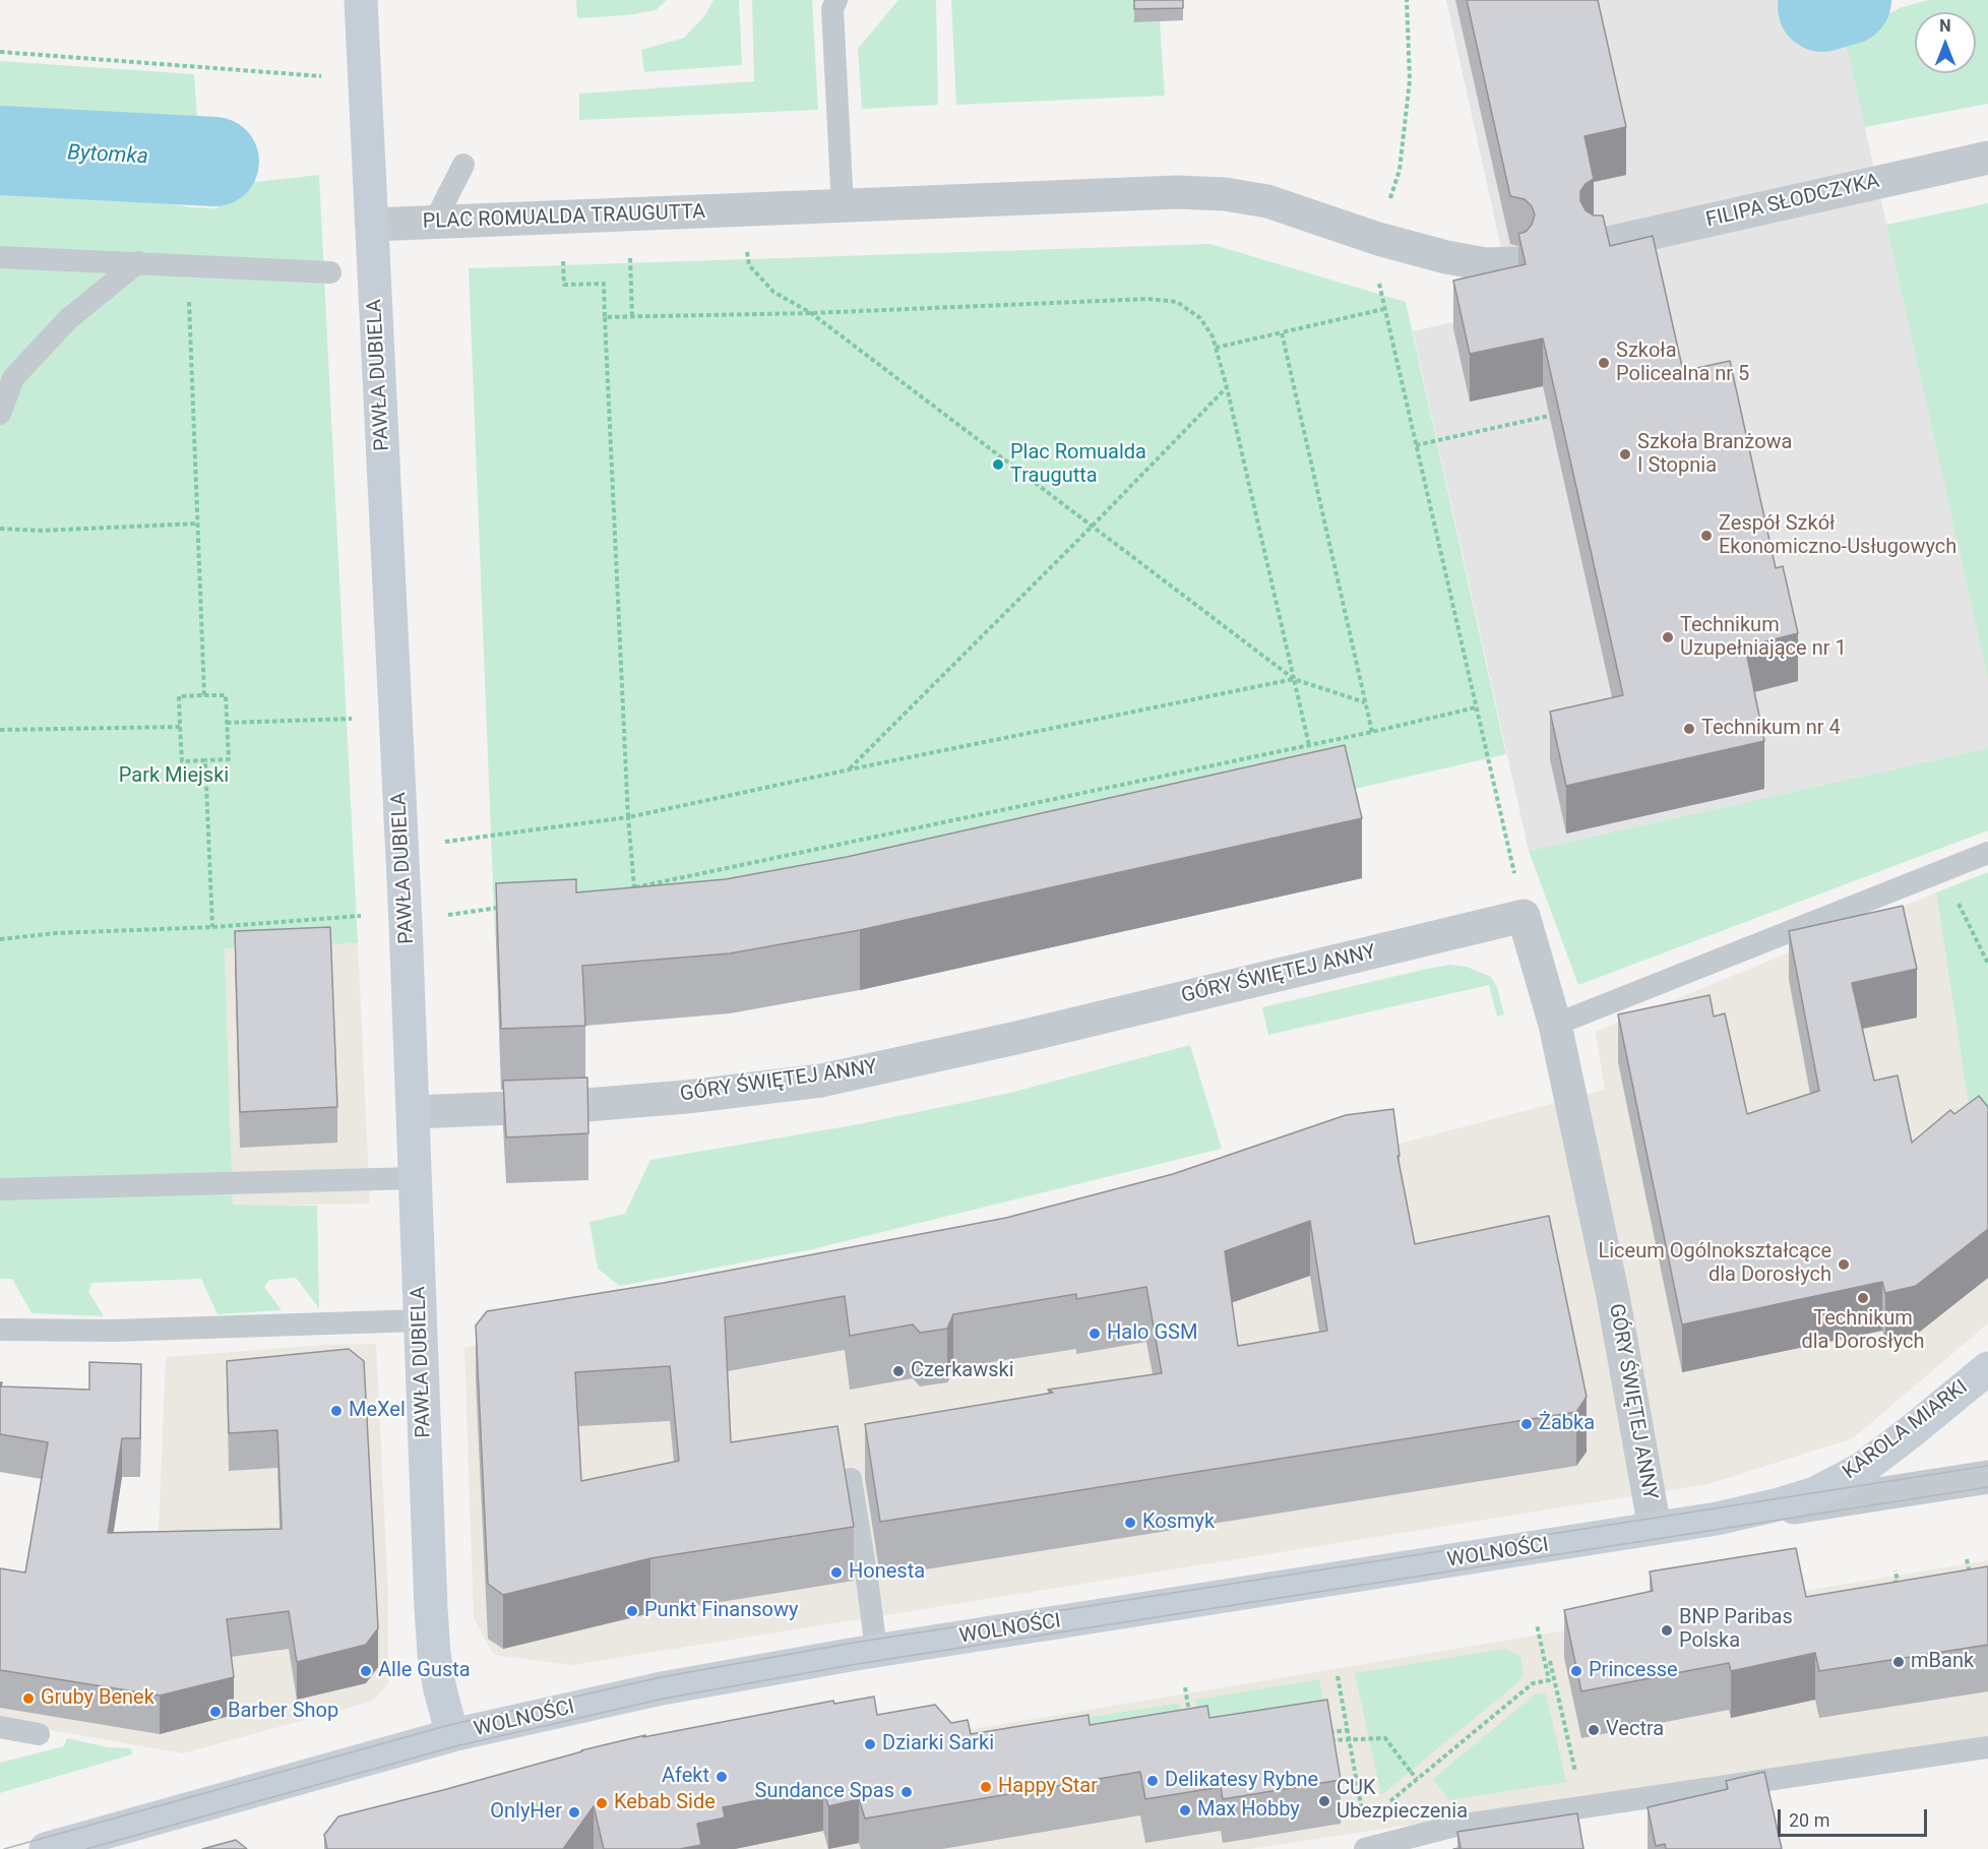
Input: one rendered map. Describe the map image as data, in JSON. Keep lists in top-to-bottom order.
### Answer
{
  "streets": {
    "main road": ["PAWŁA DUBIELA", "KAROLA MIARKI", "WOLNOŚCI"],
    "street": ["FILIPA SŁODCZYKA", "PLAC ROMUALDA TRAUGUTTA", "GÓRY ŚWIĘTEJ ANNY"]
  },
  "crossings": [
    ["PLAC ROMUALDA TRAUGUTTA", "PAWŁA DUBIELA"],
    ["PAWŁA DUBIELA", "GÓRY ŚWIĘTEJ ANNY"],
    ["PAWŁA DUBIELA", "WOLNOŚCI"],
    ["GÓRY ŚWIĘTEJ ANNY", "WOLNOŚCI"],
    ["KAROLA MIARKI", "WOLNOŚCI"]
  ],
  "water": ["Bytomka"],
  "parks": ["Park Miejski"],
  "places": [
    "Szkoła Policealna nr 5",
    "Szkoła Branżowa I Stopnia",
    "Plac Romualda Traugutta",
    "Zespół Szkół Ekonomiczno-Usługowych",
    "Technikum Uzupełniające nr 1",
    "Technikum nr 4",
    "Liceum Ogólnokształcące dla Dorosłych",
    "Technikum dla Dorosłych",
    "Halo GSM",
    "Czerkawski",
    "MeXel",
    "Żabka",
    "Kosmyk",
    "Honesta",
    "Punkt Finansowy",
    "BNP Paribas Polska",
    "mBank",
    "Alle Gusta",
    "Princesse",
    "Gruby Benek",
    "Barber Shop",
    "Vectra",
    "Dziarki Sarki",
    "Afekt",
    "Delikatesy Rybne",
    "Happy Star",
    "Sundance Spas",
    "CUK Ubezpieczenia",
    "Kebab Side",
    "Max Hobby",
    "OnlyHer"
  ],
  "scale_bar": "20 m",
  "north": "top"
}
